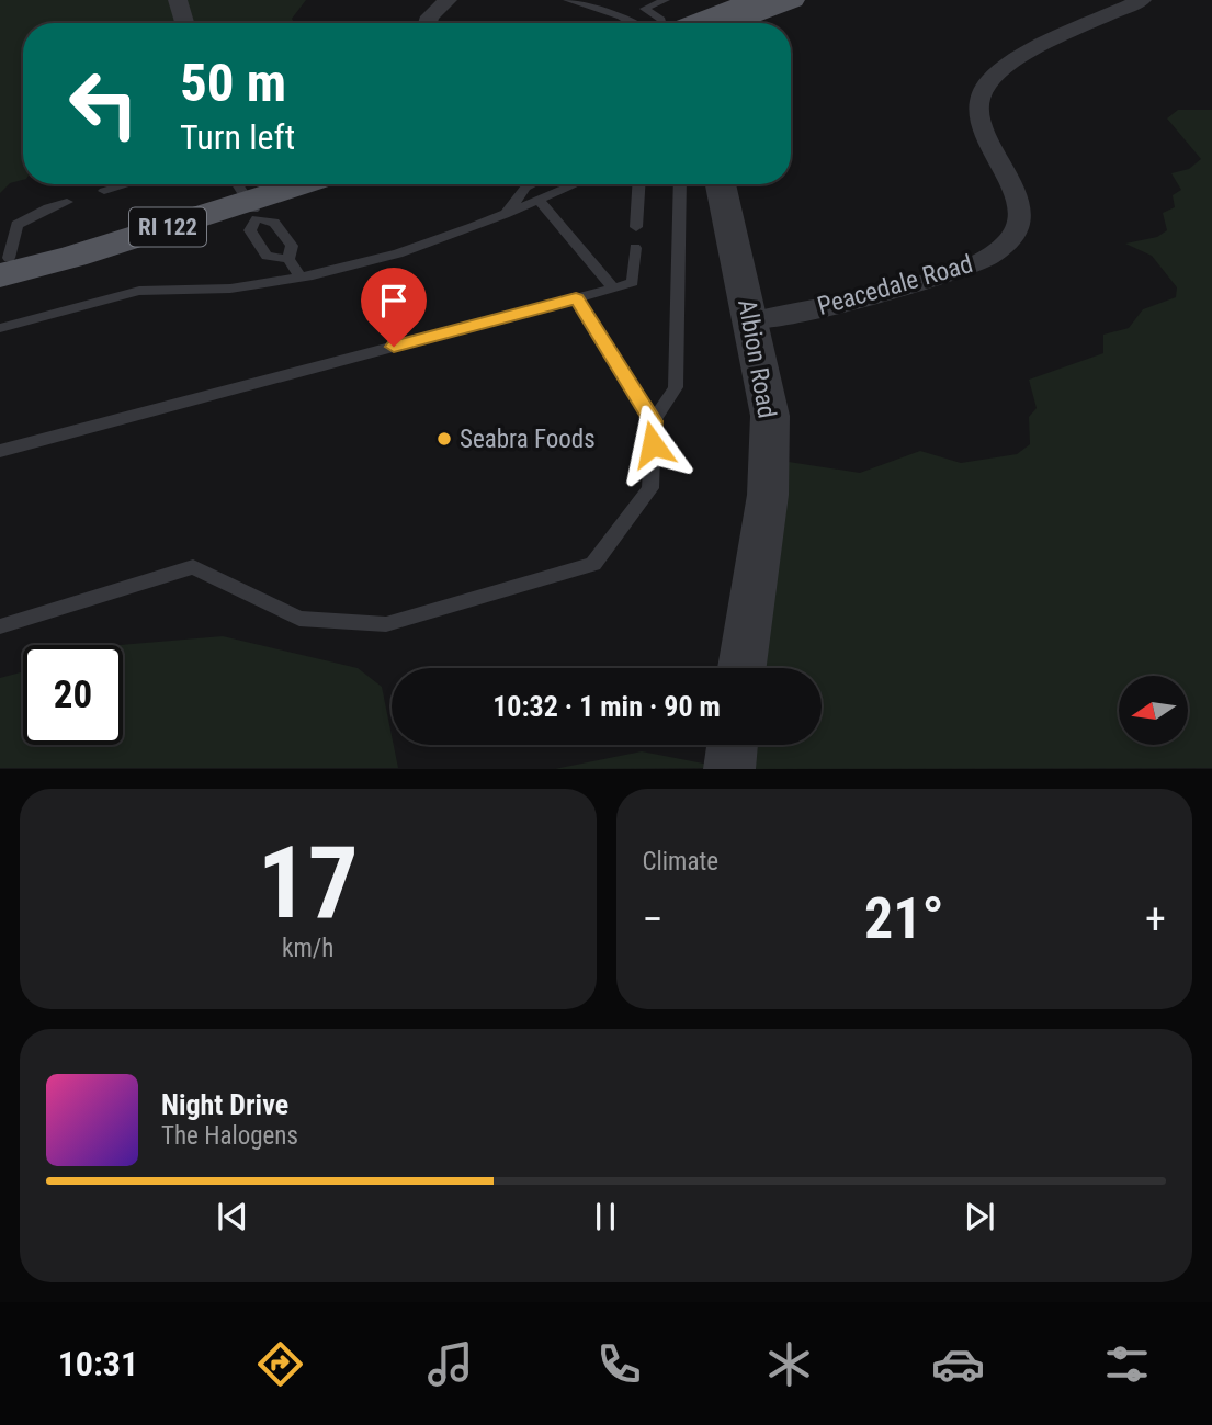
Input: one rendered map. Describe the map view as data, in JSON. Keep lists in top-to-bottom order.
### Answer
{
  "streets": {
    "main road": ["RI 122"],
    "street": ["Peacedale Road", "Albion Road"]
  },
  "crossings": [
    ["Peacedale Road", "Albion Road"]
  ],
  "places": ["Seabra Foods"],
  "north": "left",
  "page": {
    "turn": ["50 m", "Turn left"],
    "limit": "20",
    "trip": "10:32 · 1 min · 90 m",
    "tile": [
      ["17", "km/h"],
      "Climate"
    ],
    "heat": ["−", "21°", "+"],
    "song": ["Night Drive", "The Halogens"],
    "tabs": "10:31"
  }
}
